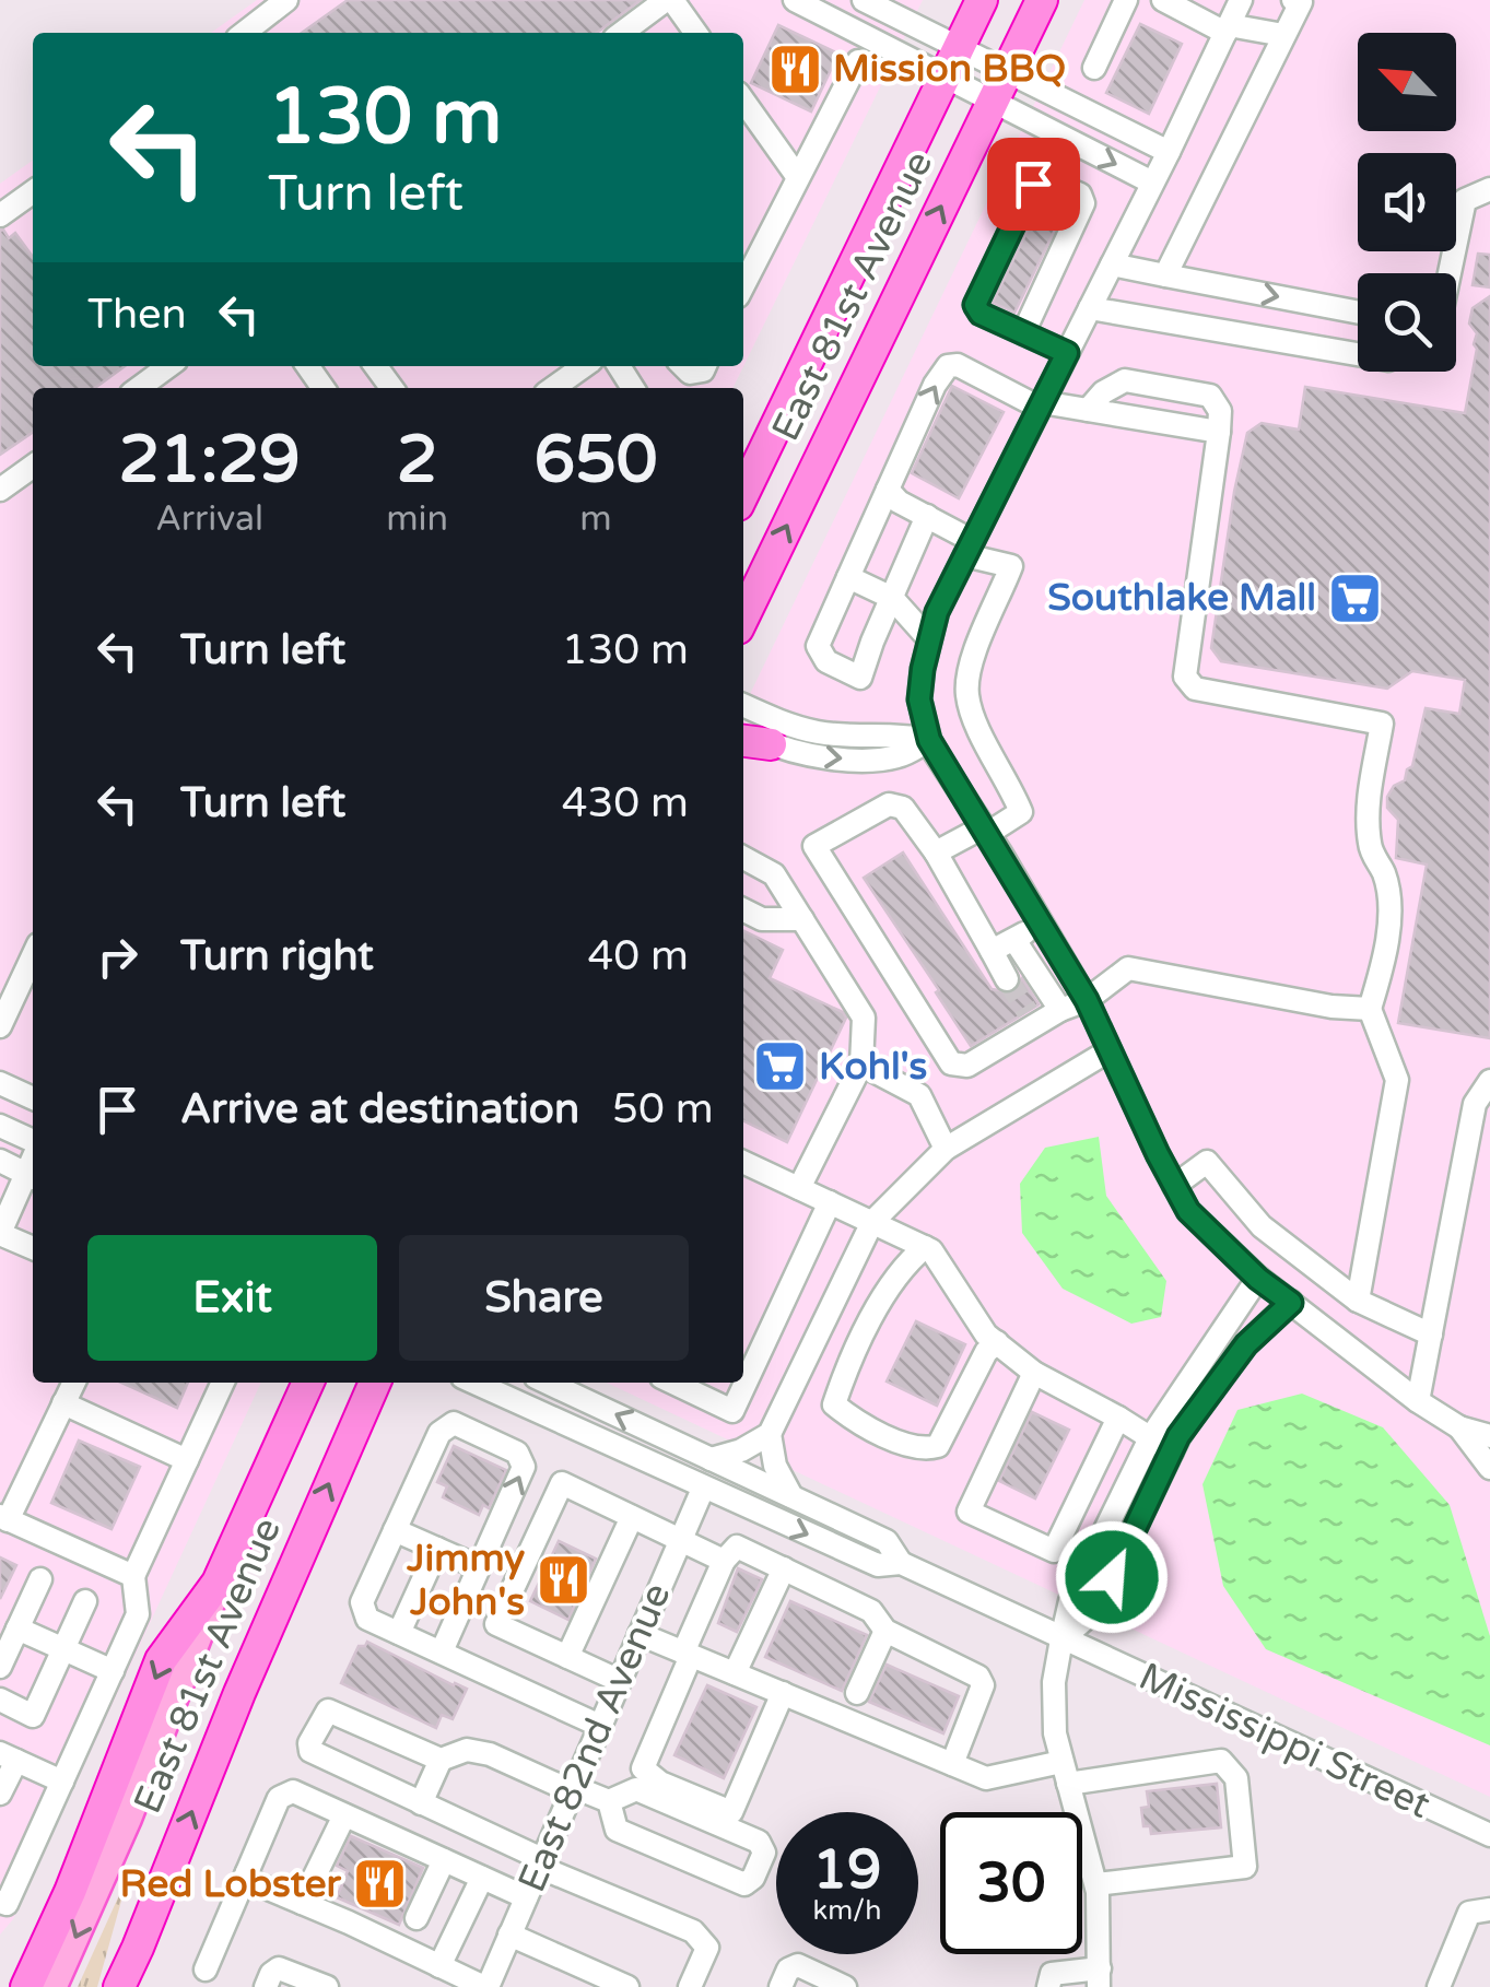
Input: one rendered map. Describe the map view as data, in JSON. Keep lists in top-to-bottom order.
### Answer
{
  "streets": {
    "highway": ["East 81st Avenue"],
    "street": ["East 82nd Avenue", "Mississippi Street"]
  },
  "crossings": [
    ["East 82nd Avenue", "Mississippi Street"]
  ],
  "places": {
    "restaurant": ["Mission BBQ", "Jimmy John's", "Red Lobster"],
    "supermarket": ["Southlake Mall", "Kohl's"]
  },
  "north": "top left",
  "page": {
    "turn": ["130 m", "Turn left"],
    "then": "Then",
    "eta": [
      "21:29",
      "Arrival",
      "2",
      "min",
      "650",
      "m"
    ],
    "list": [
      {
        "name": "Turn left",
        "value": "130 m"
      },
      {
        "name": "Turn left",
        "value": "430 m"
      },
      {
        "name": "Turn right",
        "value": "40 m"
      },
      {
        "name": "Arrive at destination",
        "value": "50 m"
      }
    ],
    "buttons": ["Exit", "Share"],
    "speed": "19 km/h",
    "limit": "30"
  }
}
